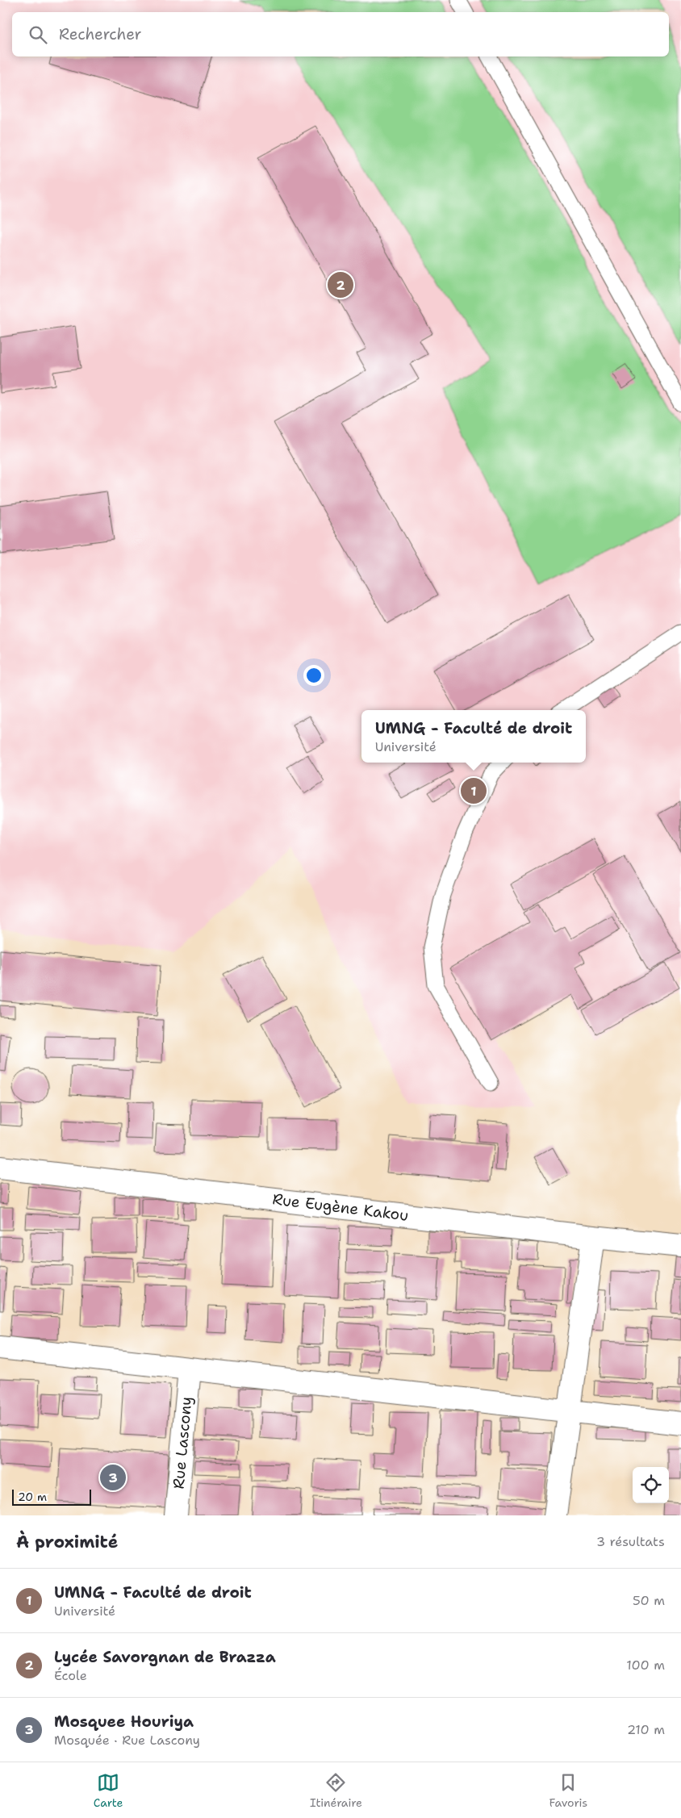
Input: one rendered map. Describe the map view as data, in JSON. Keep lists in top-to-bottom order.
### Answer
{
  "streets": {
    "street": ["Rue Eugène Kakou", "Rue Lascony"]
  },
  "scale_bar": "20 m",
  "page": {
    "search": "Rechercher",
    "pins": ["2", "1", "3"],
    "popup": ["UMNG - Faculté de droit", "Université"],
    "scale": "20 m",
    "heading": ["À proximité", "3 résultats"],
    "list": [
      {
        "mark": "1",
        "name": "UMNG - Faculté de droit",
        "note": "Université",
        "value": "50 m"
      },
      {
        "mark": "2",
        "name": "Lycée Savorgnan de Brazza",
        "note": "École",
        "value": "100 m"
      },
      {
        "mark": "3",
        "name": "Mosquee Houriya",
        "note": "Mosquée · Rue Lascony",
        "value": "210 m"
      }
    ],
    "nav": ["Carte", "Itinéraire", "Favoris"]
  }
}
